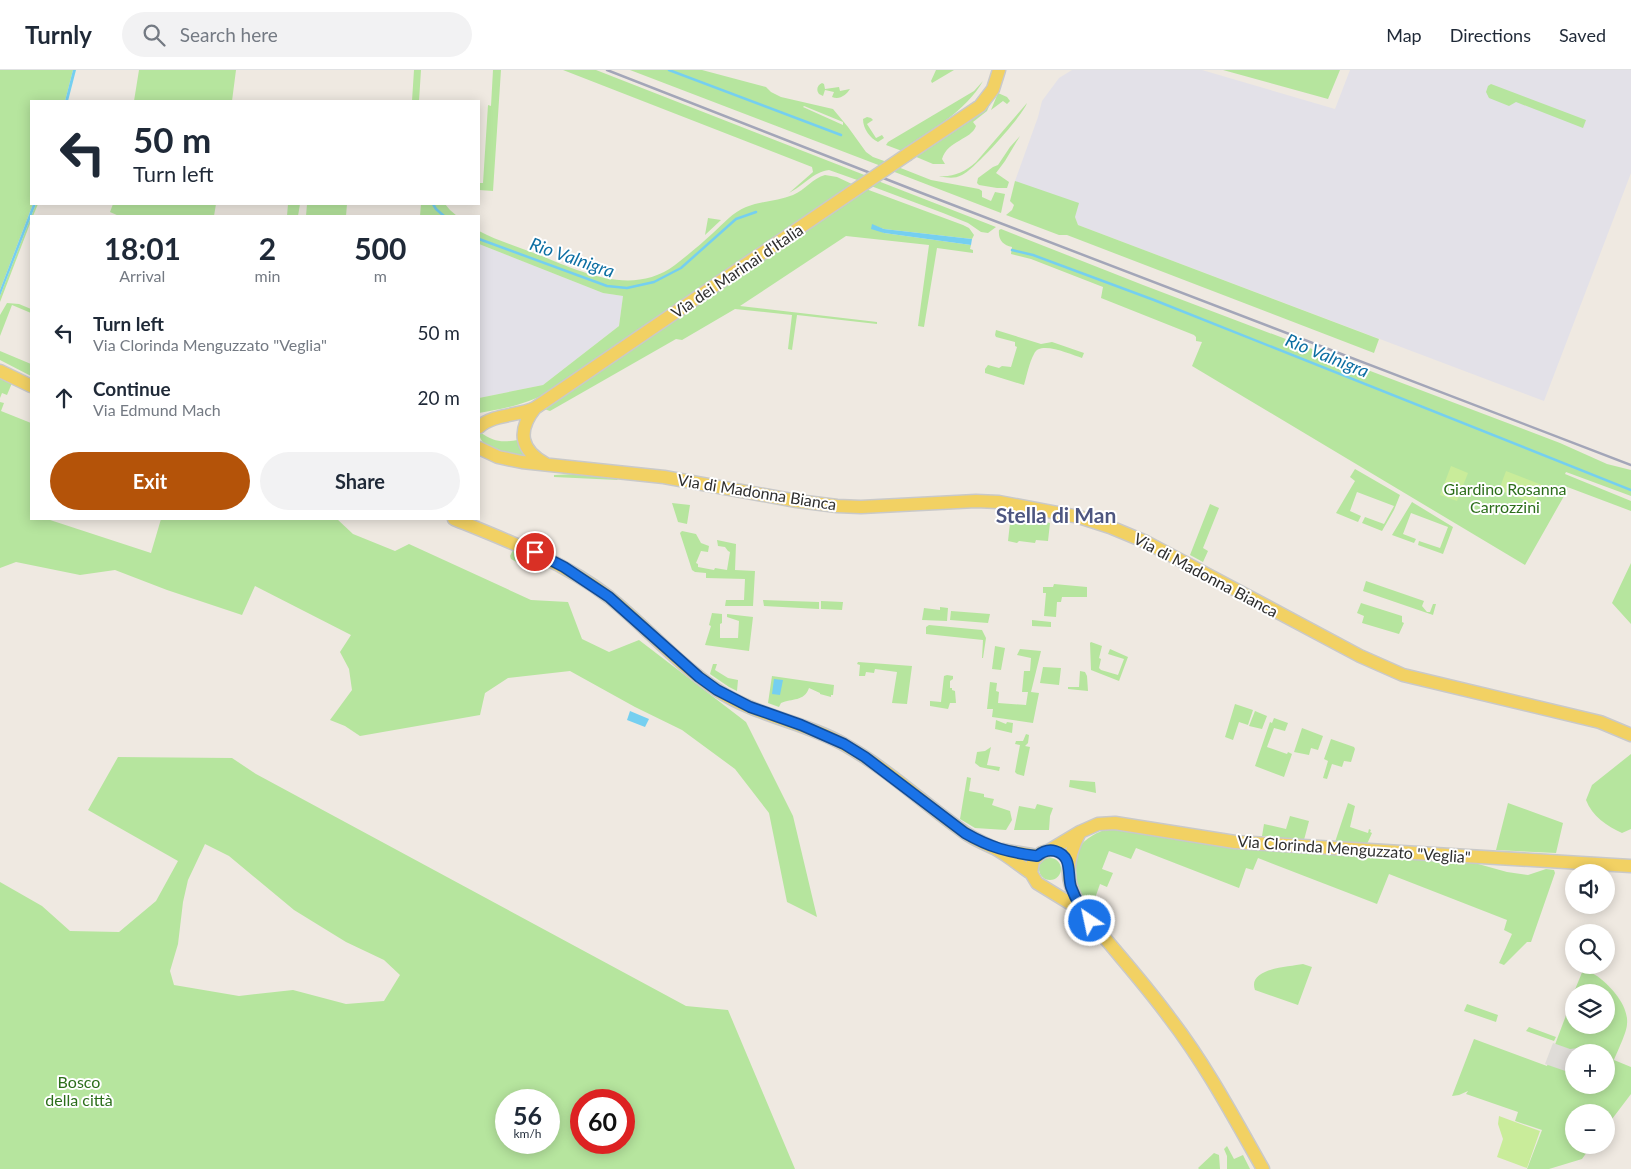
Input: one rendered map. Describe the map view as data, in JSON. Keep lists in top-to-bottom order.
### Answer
{
  "streets": {
    "main road": ["Via dei Marinai d'Italia", "Via di Madonna Bianca", "Via Clorinda Menguzzato \"Veglia\""]
  },
  "districts": ["Stella di Man"],
  "water": ["Rio Valnigra"],
  "parks": ["Giardino Rosanna Carrozzini", "Bosco della città"],
  "page": {
    "header": "Turnly",
    "search": "Search here",
    "nav": ["Map", "Directions", "Saved"],
    "turn": ["50 m", "Turn left"],
    "eta": [
      "18:01",
      "Arrival",
      "2",
      "min",
      "500",
      "m"
    ],
    "list": [
      {
        "name": "Turn left",
        "note": "Via Clorinda Menguzzato \"Veglia\"",
        "value": "50 m"
      },
      {
        "name": "Continue",
        "note": "Via Edmund Mach",
        "value": "20 m"
      }
    ],
    "buttons": ["Exit", "Share"],
    "map_buttons": ["+", "−"],
    "speed": "56 km/h",
    "limit": "60"
  }
}
